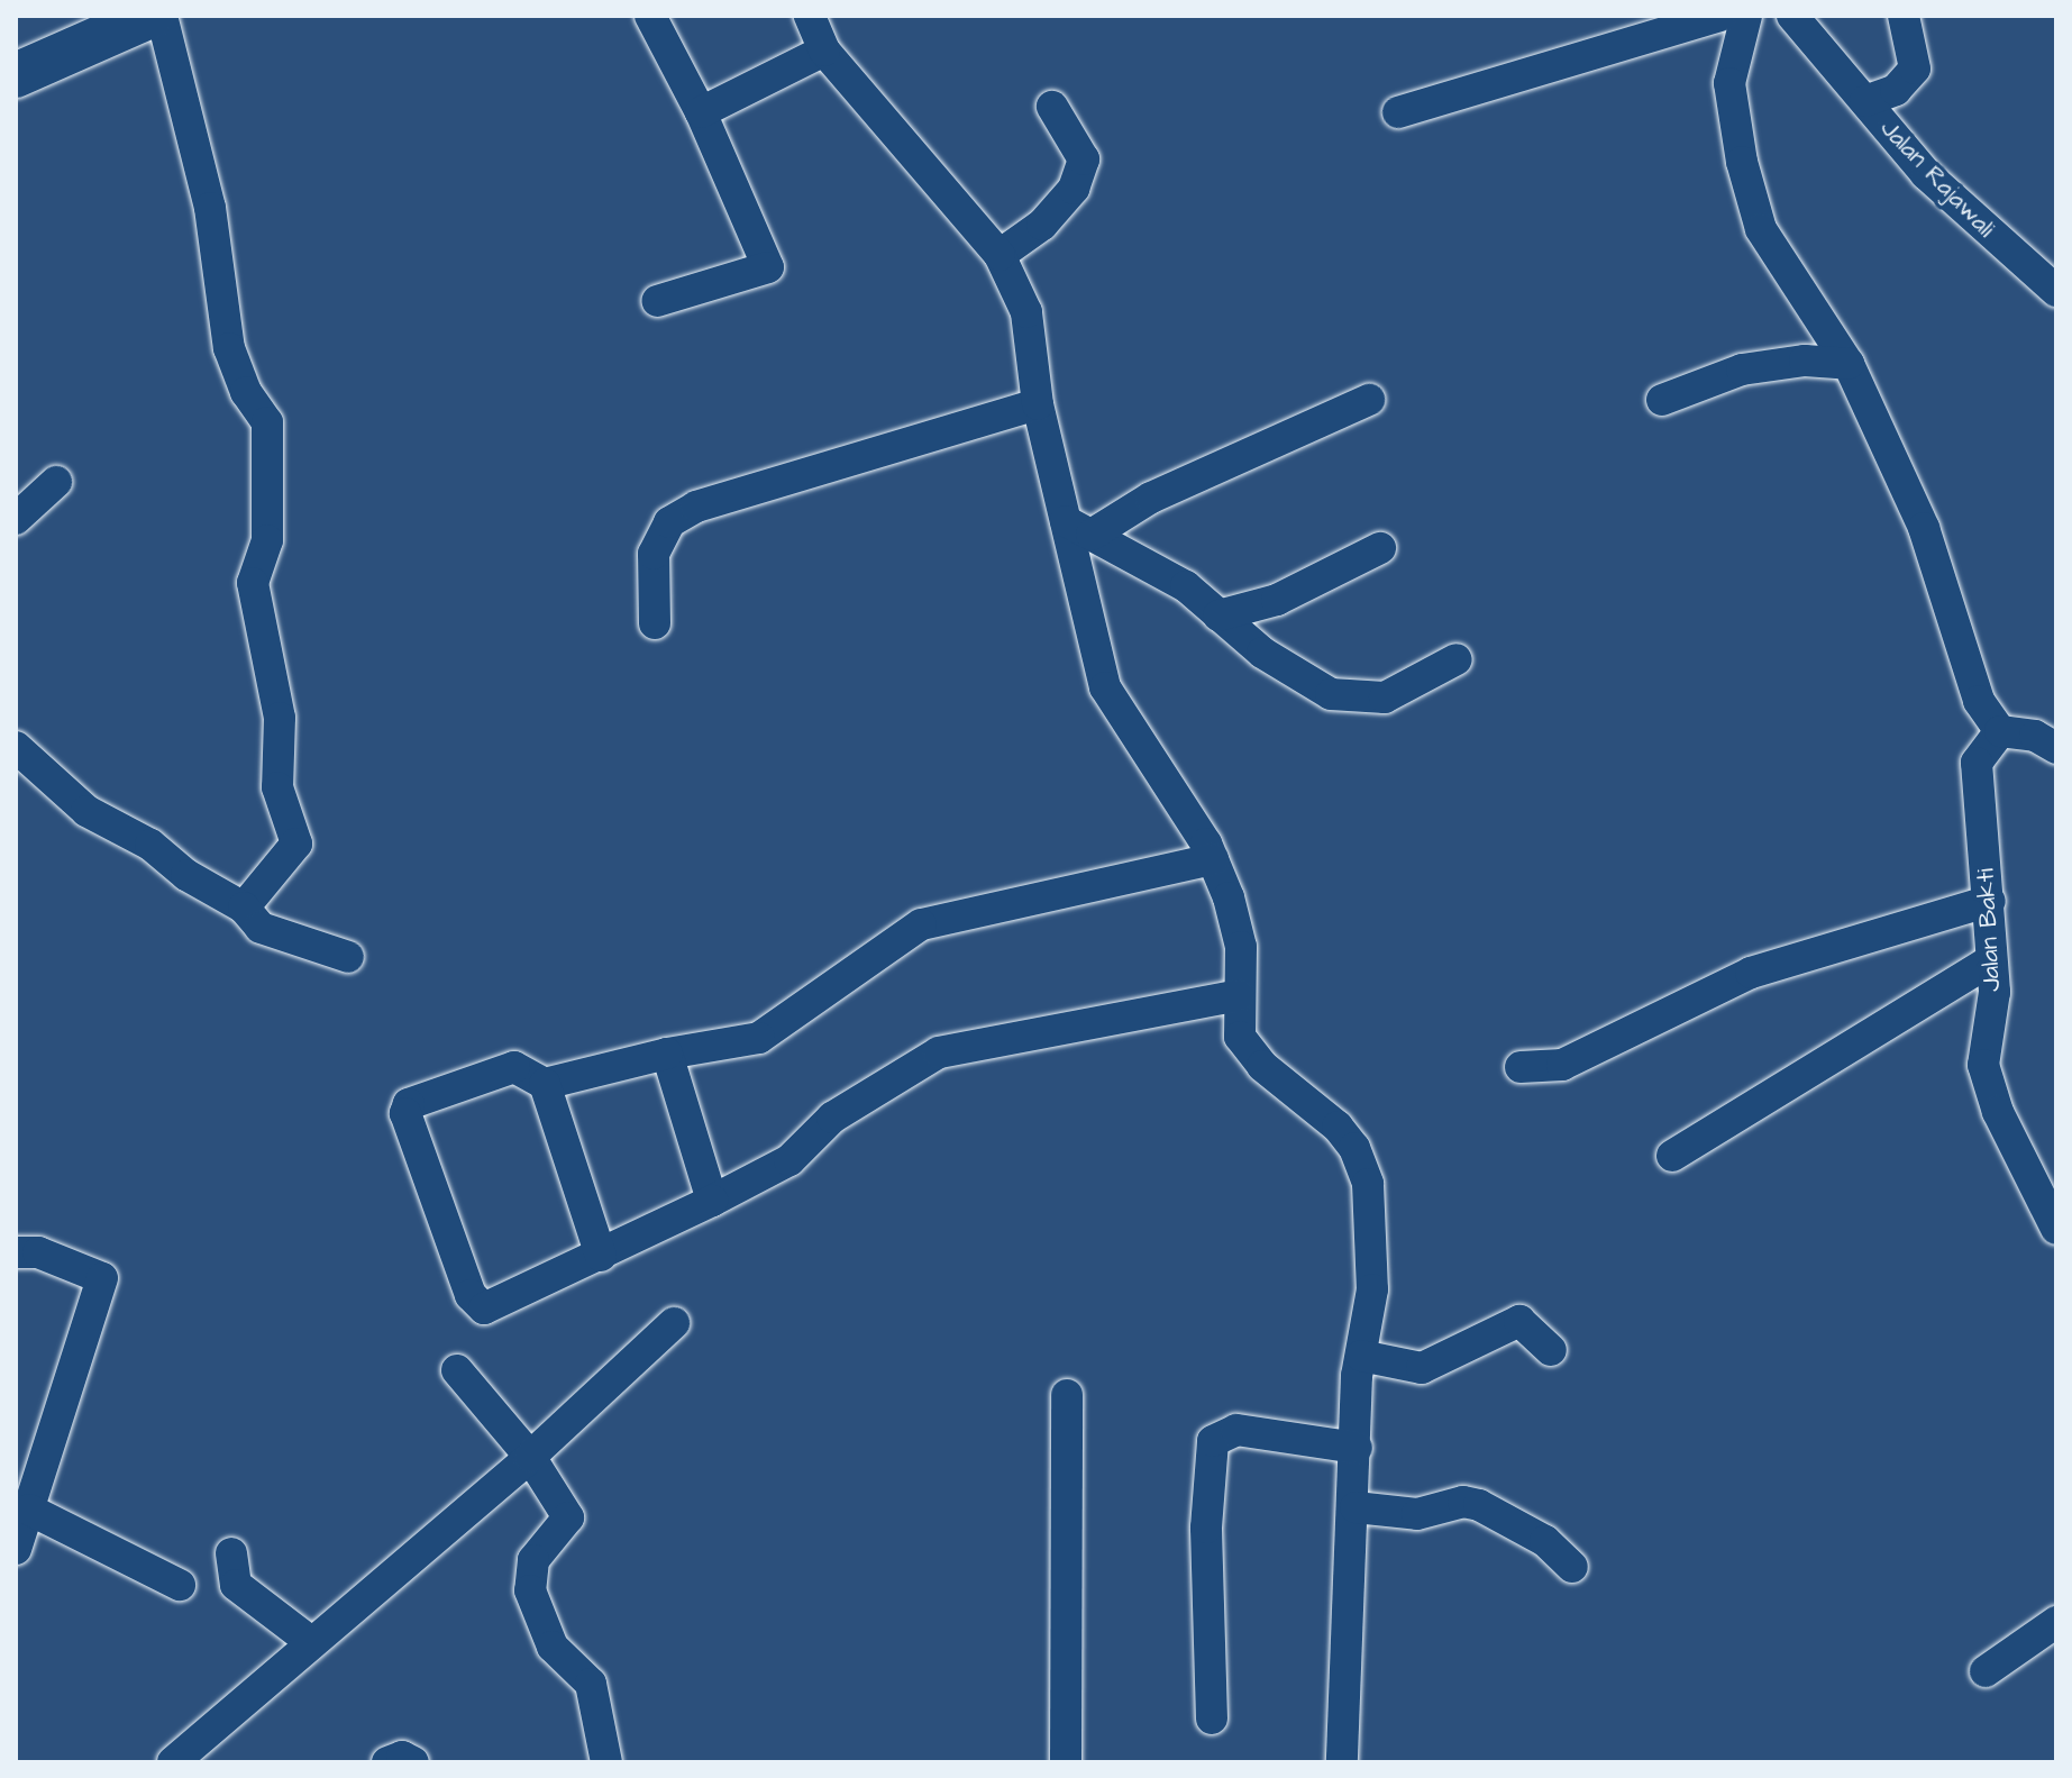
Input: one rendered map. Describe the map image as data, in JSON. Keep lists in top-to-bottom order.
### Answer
{
  "streets": {
    "street": ["Jalan Rajawali", "Jalan Bakti"]
  }
}
